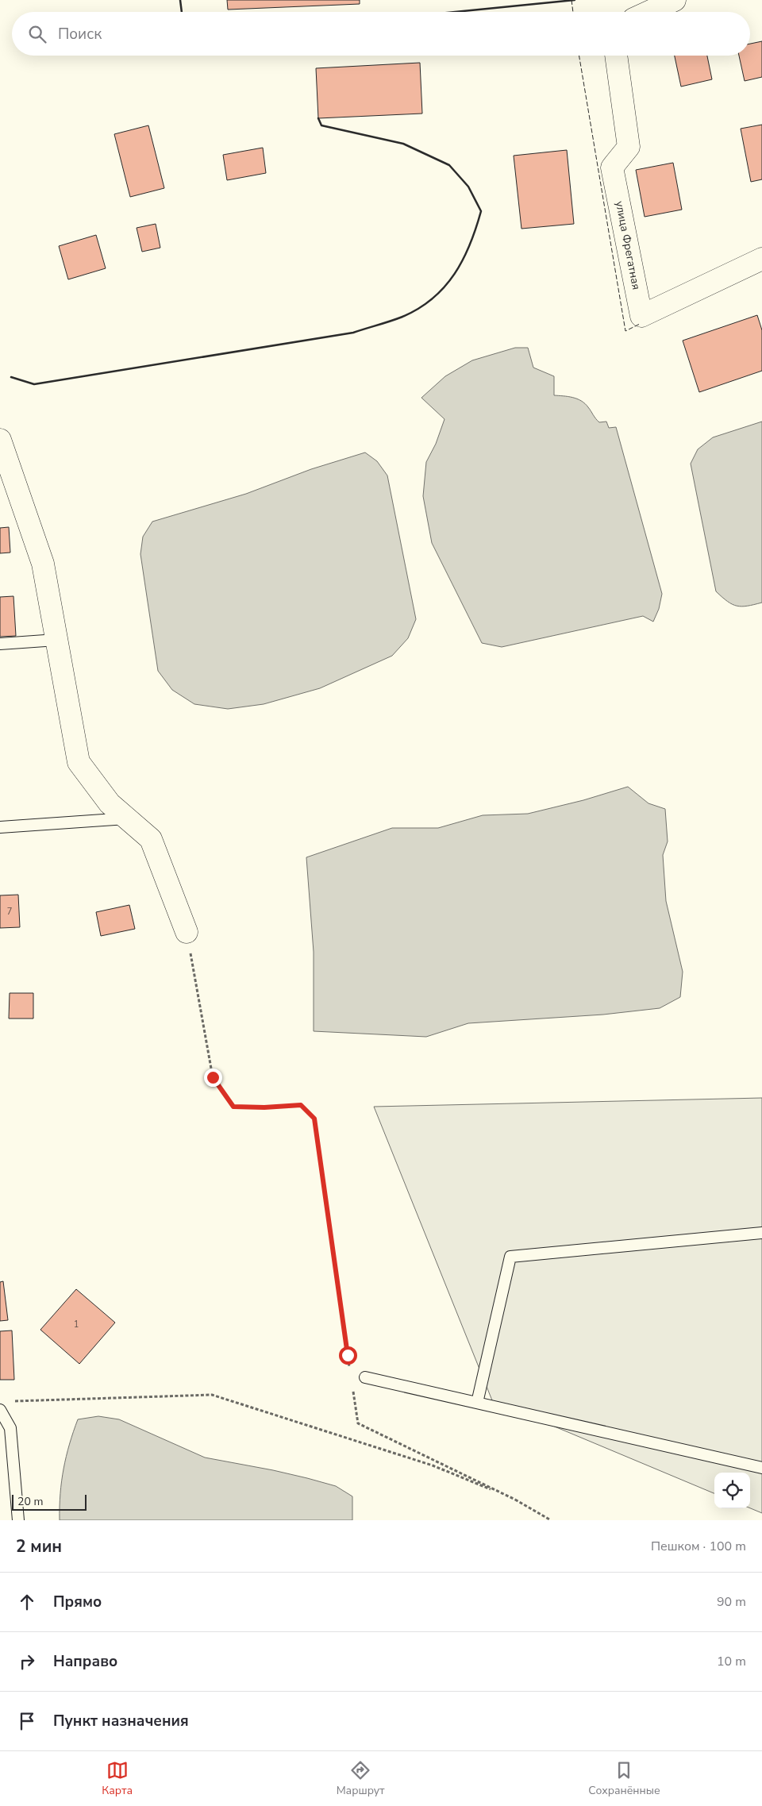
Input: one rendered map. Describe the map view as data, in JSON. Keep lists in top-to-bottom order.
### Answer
{
  "streets": {
    "street": ["улица Фрегатная"]
  },
  "house_numbers": ["7", "1"],
  "scale_bar": "20 m",
  "page": {
    "search": "Поиск",
    "scale": "20 m",
    "heading": ["2 мин", "Пешком · 100 m"],
    "list": [
      ["Прямо", "90 m"],
      ["Направо", "10 m"],
      "Пункт назначения"
    ],
    "nav": ["Карта", "Маршрут", "Сохранённые"]
  }
}
